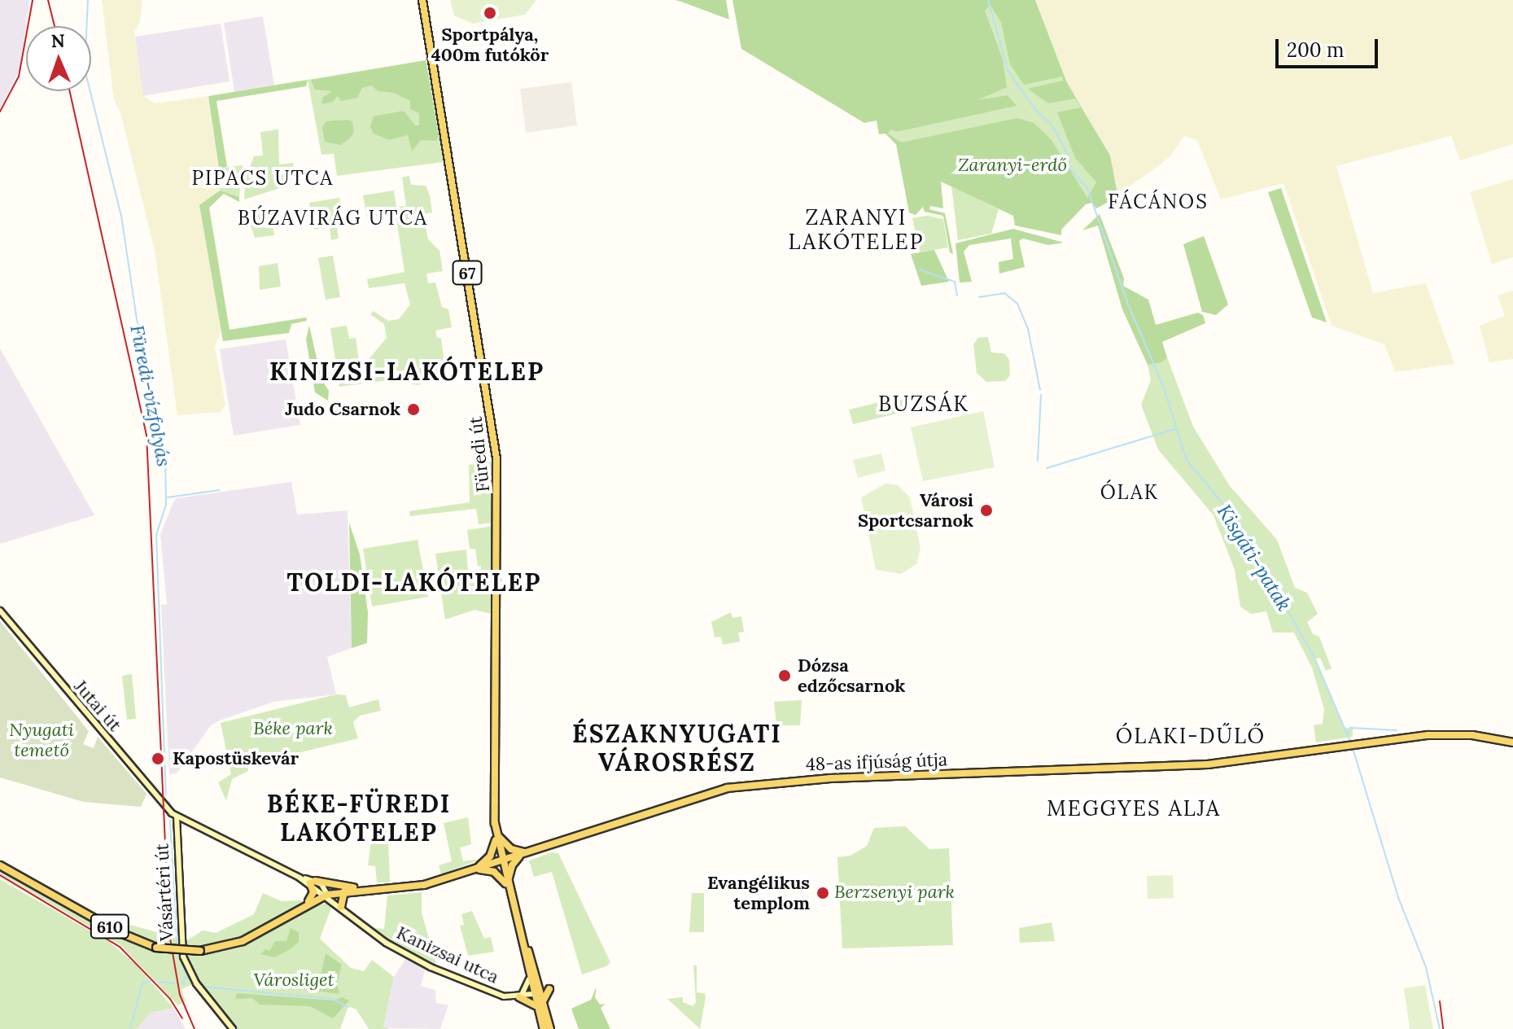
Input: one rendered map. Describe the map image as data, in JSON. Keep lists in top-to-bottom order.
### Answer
{
  "streets": {
    "main road": [
      "67",
      "Füredi út",
      "48-as ifjúság útja",
      "610"
    ],
    "street": ["Jutai út", "Vásártéri út", "Kanizsai utca"]
  },
  "crossings": [
    ["67", "Füredi út"],
    ["67", "610"],
    ["67", "Kanizsai utca"],
    ["Jutai út", "Vásártéri út"],
    ["48-as ifjúság útja", "610"],
    ["610", "Kanizsai utca"]
  ],
  "districts": [
    "PIPACS UTCA",
    "FÁCÁNOS",
    "ZARANYI LAKÓTELEP",
    "BÚZAVIRÁG UTCA",
    "KINIZSI-LAKÓTELEP",
    "BUZSÁK",
    "ÓLAK",
    "TOLDI-LAKÓTELEP",
    "ÉSZAKNYUGATI VÁROSRÉSZ",
    "ÓLAKI-DŰLŐ",
    "BÉKE-FÜREDI LAKÓTELEP",
    "MEGGYES ALJA"
  ],
  "water": ["Füredi-vízfolyás", "Kisgáti-patak"],
  "parks": [
    "Zaranyi-erdő",
    "Béke park",
    "Nyugati temető",
    "Berzsenyi park",
    "Városliget"
  ],
  "places": [
    "Sportpálya, 400m futókör",
    "Judo Csarnok",
    "Városi Sportcsarnok",
    "Dózsa edzőcsarnok",
    "Kapostüskevár",
    "Evangélikus templom"
  ],
  "scale_bar": "200 m",
  "north": "top"
}
